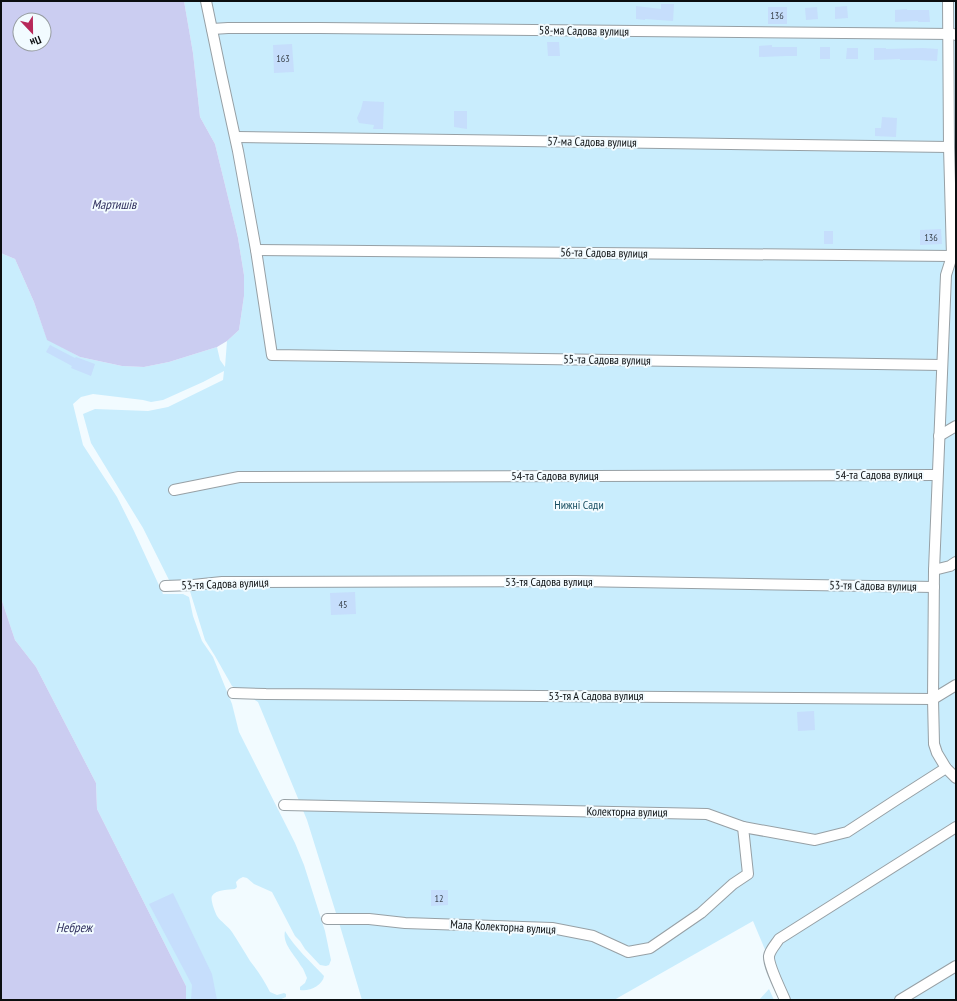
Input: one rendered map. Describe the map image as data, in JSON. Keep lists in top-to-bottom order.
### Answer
{
  "streets": {
    "street": [
      "58-ма Садова вулиця",
      "57-ма Садова вулиця",
      "56-та Садова вулиця",
      "55-та Садова вулиця",
      "54-та Садова вулиця",
      "53-тя Садова вулиця",
      "53-тя А Садова вулиця",
      "Колекторна вулиця",
      "Мала Колекторна вулиця"
    ]
  },
  "crossings": [
    ["56-та Садова вулиця", "55-та Садова вулиця"],
    ["Колекторна вулиця", "Мала Колекторна вулиця"]
  ],
  "water": ["Мартишів", "Небреж"],
  "parks": ["Нижні Сади"],
  "house_numbers": [
    "136",
    "163",
    "136",
    "45",
    "12"
  ],
  "north": "bottom"
}
